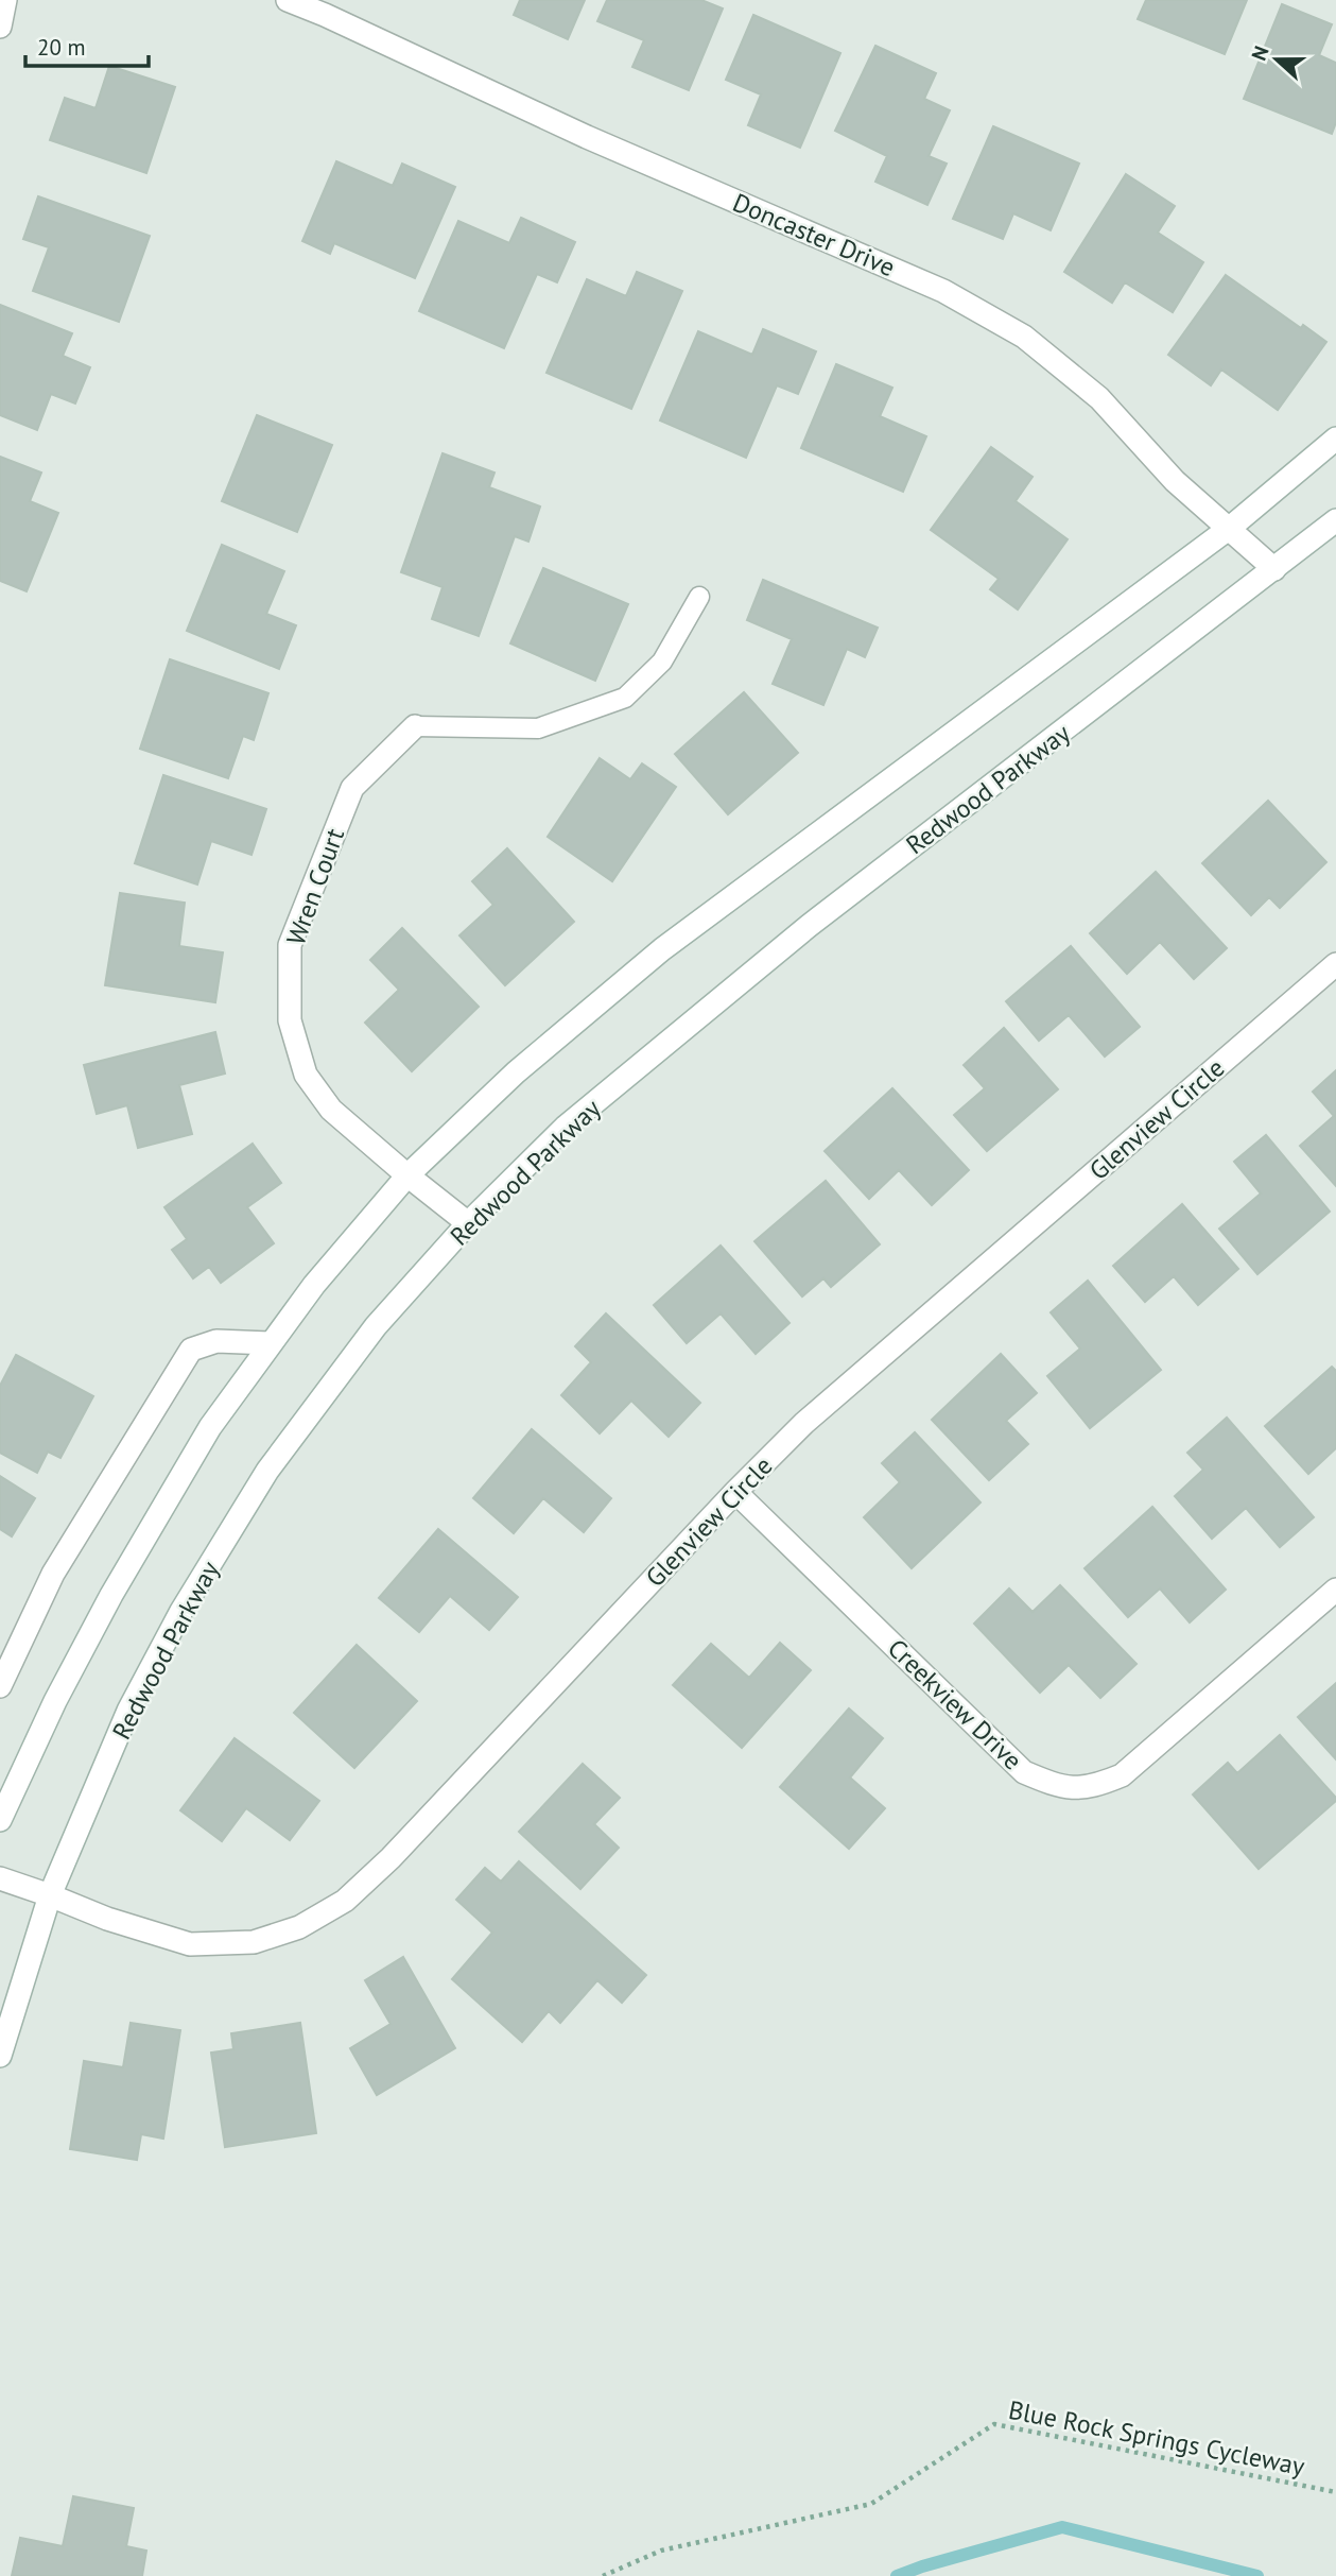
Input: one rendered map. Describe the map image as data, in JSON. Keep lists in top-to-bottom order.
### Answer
{
  "streets": {
    "street": [
      "Doncaster Drive",
      "Redwood Parkway",
      "Wren Court",
      "Glenview Circle",
      "Creekview Drive"
    ],
    "path": ["Blue Rock Springs Cycleway"]
  },
  "crossings": [
    ["Doncaster Drive", "Redwood Parkway"],
    ["Redwood Parkway", "Wren Court"],
    ["Redwood Parkway", "Glenview Circle"],
    ["Glenview Circle", "Creekview Drive"]
  ],
  "scale_bar": "20 m",
  "north": "left"
}
